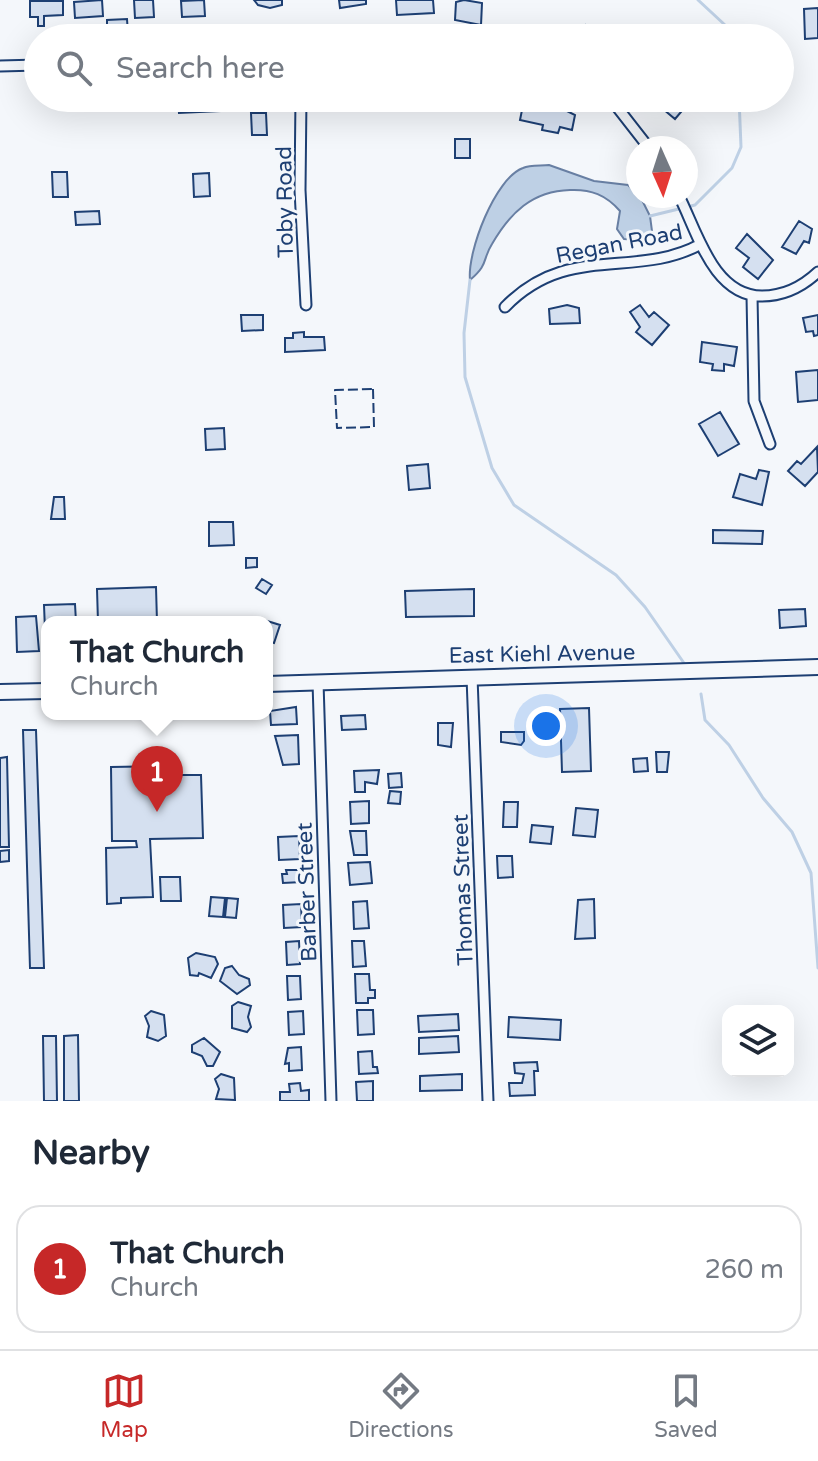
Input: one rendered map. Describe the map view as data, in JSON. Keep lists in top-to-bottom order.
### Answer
{
  "streets": {
    "main road": ["East Kiehl Avenue"],
    "street": [
      "Toby Road",
      "Regan Road",
      "Thomas Street",
      "Barber Street"
    ]
  },
  "crossings": [
    ["East Kiehl Avenue", "Thomas Street"],
    ["East Kiehl Avenue", "Barber Street"]
  ],
  "north": "bottom",
  "page": {
    "search": "Search here",
    "popup": ["That Church", "Church"],
    "pins": "1",
    "heading": "Nearby",
    "list": [
      {
        "mark": "1",
        "name": "That Church",
        "note": "Church",
        "value": "260 m"
      }
    ],
    "nav": ["Map", "Directions", "Saved"]
  }
}
